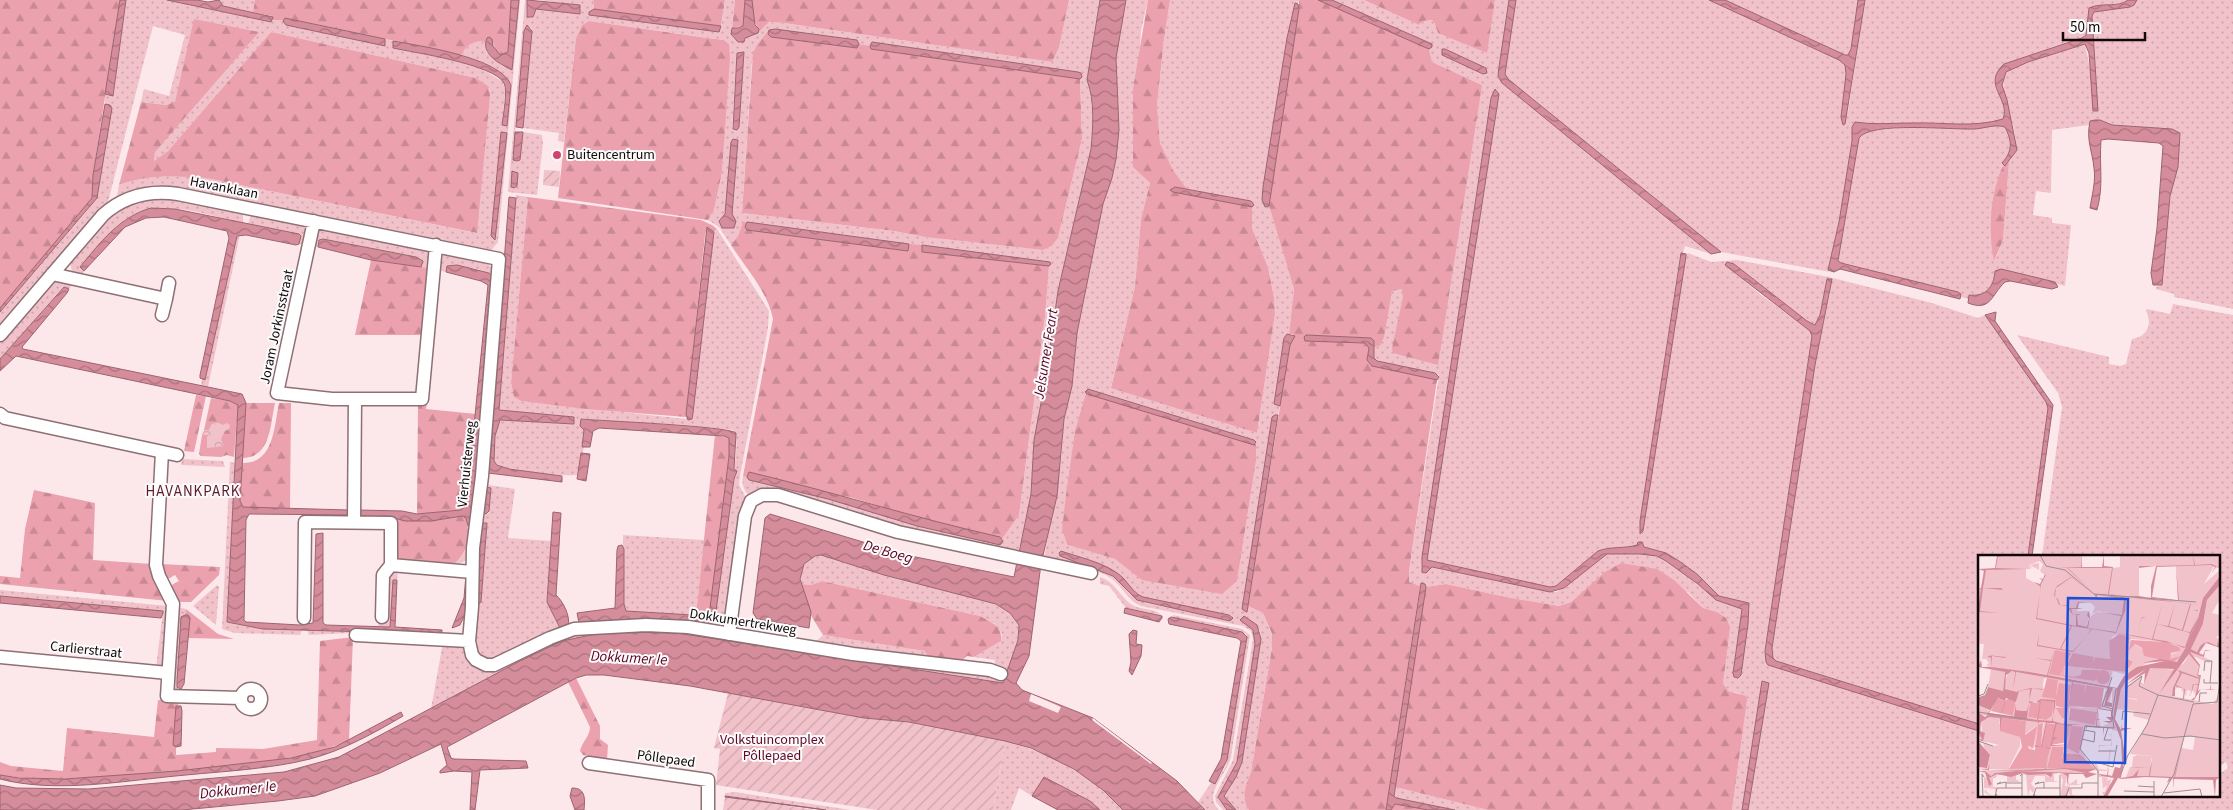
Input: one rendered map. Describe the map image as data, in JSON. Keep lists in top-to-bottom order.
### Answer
{
  "streets": {
    "street": [
      "Havanklaan",
      "Joram Jorkinsstraat",
      "Vierhuisterweg",
      "Dokkumertrekweg",
      "Carlierstraat",
      "Pôllepaed"
    ]
  },
  "crossings": [
    ["Havanklaan", "Joram Jorkinsstraat"],
    ["Havanklaan", "Vierhuisterweg"],
    ["Vierhuisterweg", "Dokkumertrekweg"]
  ],
  "districts": ["HAVANKPARK"],
  "water": ["Jelsumer Feart", "De Boeg", "Dokkumer Ie"],
  "parks": ["Volkstuincomplex Pôllepaed"],
  "places": ["Buitencentrum"],
  "scale_bar": "50 m"
}
